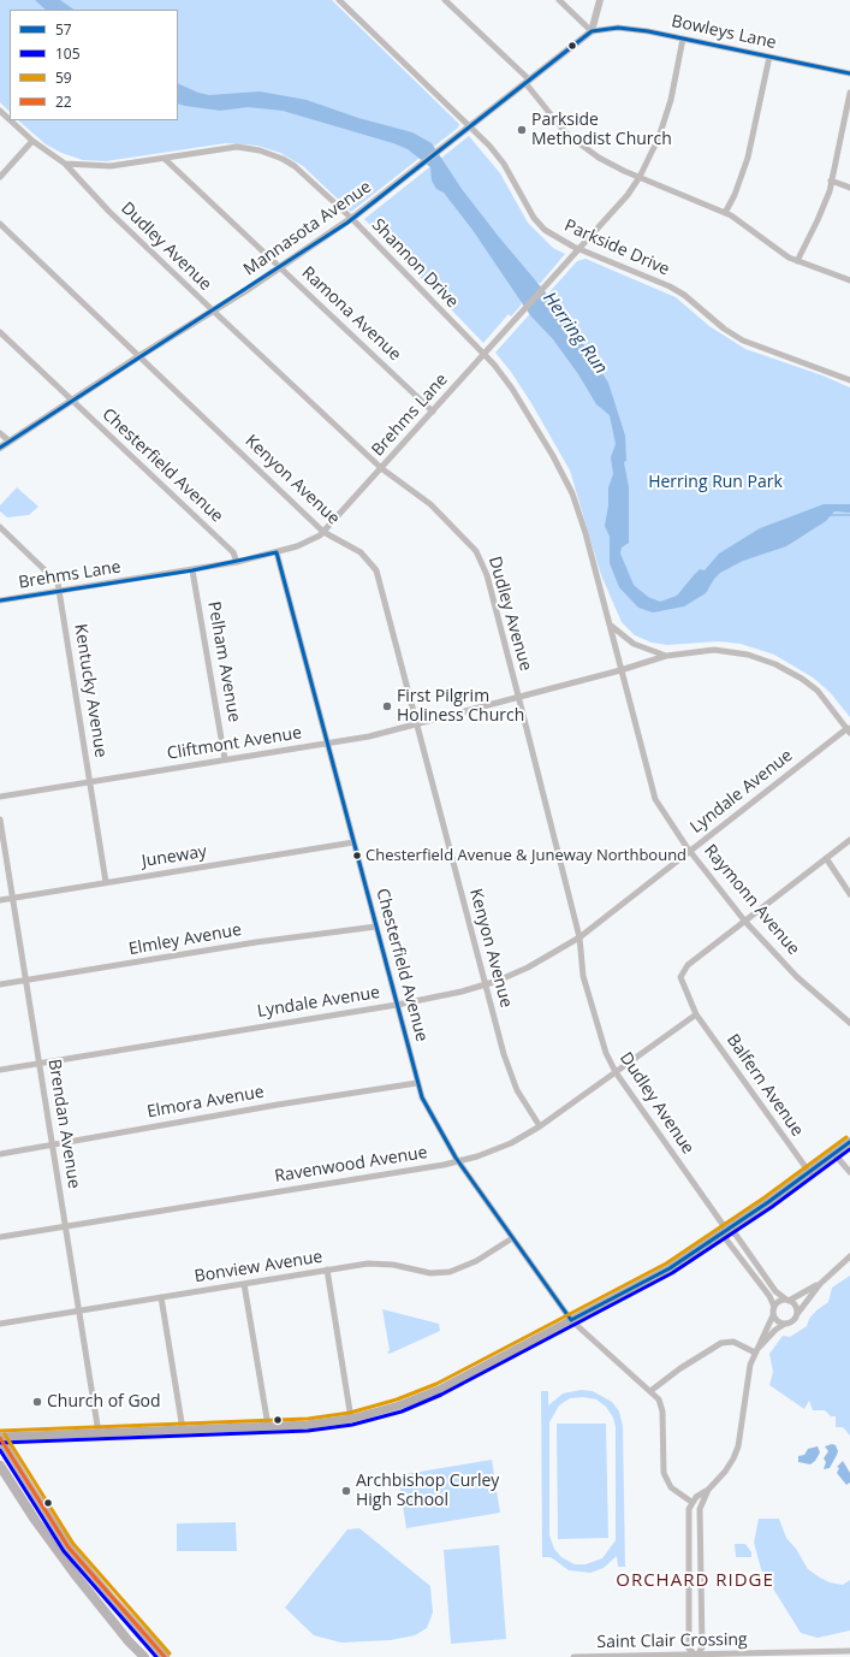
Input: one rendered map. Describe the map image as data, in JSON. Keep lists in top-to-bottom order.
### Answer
{
  "streets": {
    "street": [
      "Bowleys Lane",
      "Mannasota Avenue",
      "Dudley Avenue",
      "Parkside Drive",
      "Shannon Drive",
      "Ramona Avenue",
      "Brehms Lane",
      "Chesterfield Avenue",
      "Kenyon Avenue",
      "Pelham Avenue",
      "Kentucky Avenue",
      "Cliftmont Avenue",
      "Lyndale Avenue",
      "Juneway",
      "Raymonn Avenue",
      "Elmley Avenue",
      "Balfern Avenue",
      "Elmora Avenue",
      "Brendan Avenue",
      "Ravenwood Avenue",
      "Bonview Avenue",
      "Saint Clair Crossing"
    ]
  },
  "crossings": [
    ["Bowleys Lane", "Mannasota Avenue"],
    ["Bowleys Lane", "Brehms Lane"],
    ["Mannasota Avenue", "Dudley Avenue"],
    ["Mannasota Avenue", "Parkside Drive"],
    ["Mannasota Avenue", "Shannon Drive"],
    ["Mannasota Avenue", "Ramona Avenue"],
    ["Mannasota Avenue", "Chesterfield Avenue"],
    ["Mannasota Avenue", "Kenyon Avenue"],
    ["Dudley Avenue", "Shannon Drive"],
    ["Dudley Avenue", "Brehms Lane"],
    ["Dudley Avenue", "Cliftmont Avenue"],
    ["Dudley Avenue", "Lyndale Avenue"],
    ["Dudley Avenue", "Ravenwood Avenue"],
    ["Parkside Drive", "Brehms Lane"],
    ["Shannon Drive", "Ramona Avenue"],
    ["Shannon Drive", "Brehms Lane"],
    ["Shannon Drive", "Cliftmont Avenue"],
    ["Shannon Drive", "Raymonn Avenue"],
    ["Ramona Avenue", "Brehms Lane"],
    ["Brehms Lane", "Chesterfield Avenue"],
    ["Brehms Lane", "Kenyon Avenue"],
    ["Brehms Lane", "Pelham Avenue"],
    ["Brehms Lane", "Kentucky Avenue"],
    ["Chesterfield Avenue", "Cliftmont Avenue"],
    ["Chesterfield Avenue", "Lyndale Avenue"],
    ["Chesterfield Avenue", "Juneway"],
    ["Chesterfield Avenue", "Elmley Avenue"],
    ["Chesterfield Avenue", "Elmora Avenue"],
    ["Chesterfield Avenue", "Ravenwood Avenue"],
    ["Chesterfield Avenue", "Bonview Avenue"],
    ["Kenyon Avenue", "Cliftmont Avenue"],
    ["Kenyon Avenue", "Lyndale Avenue"],
    ["Kenyon Avenue", "Ravenwood Avenue"],
    ["Pelham Avenue", "Cliftmont Avenue"],
    ["Kentucky Avenue", "Cliftmont Avenue"],
    ["Kentucky Avenue", "Juneway"],
    ["Cliftmont Avenue", "Raymonn Avenue"],
    ["Lyndale Avenue", "Raymonn Avenue"],
    ["Lyndale Avenue", "Brendan Avenue"],
    ["Juneway", "Brendan Avenue"],
    ["Elmley Avenue", "Brendan Avenue"],
    ["Balfern Avenue", "Ravenwood Avenue"],
    ["Elmora Avenue", "Brendan Avenue"],
    ["Brendan Avenue", "Ravenwood Avenue"],
    ["Brendan Avenue", "Bonview Avenue"]
  ],
  "districts": ["ORCHARD RIDGE"],
  "water": ["Herring Run"],
  "parks": ["Herring Run Park"],
  "places": [
    "Parkside Methodist Church",
    "First Pilgrim Holiness Church",
    "Chesterfield Avenue & Juneway Northbound",
    "Church of God",
    "Archbishop Curley High School"
  ],
  "lines": [
    "transit line 57",
    "transit line 59",
    "transit line 105",
    "transit line 22"
  ],
  "legend": [
    "57",
    "105",
    "59",
    "22"
  ]
}
